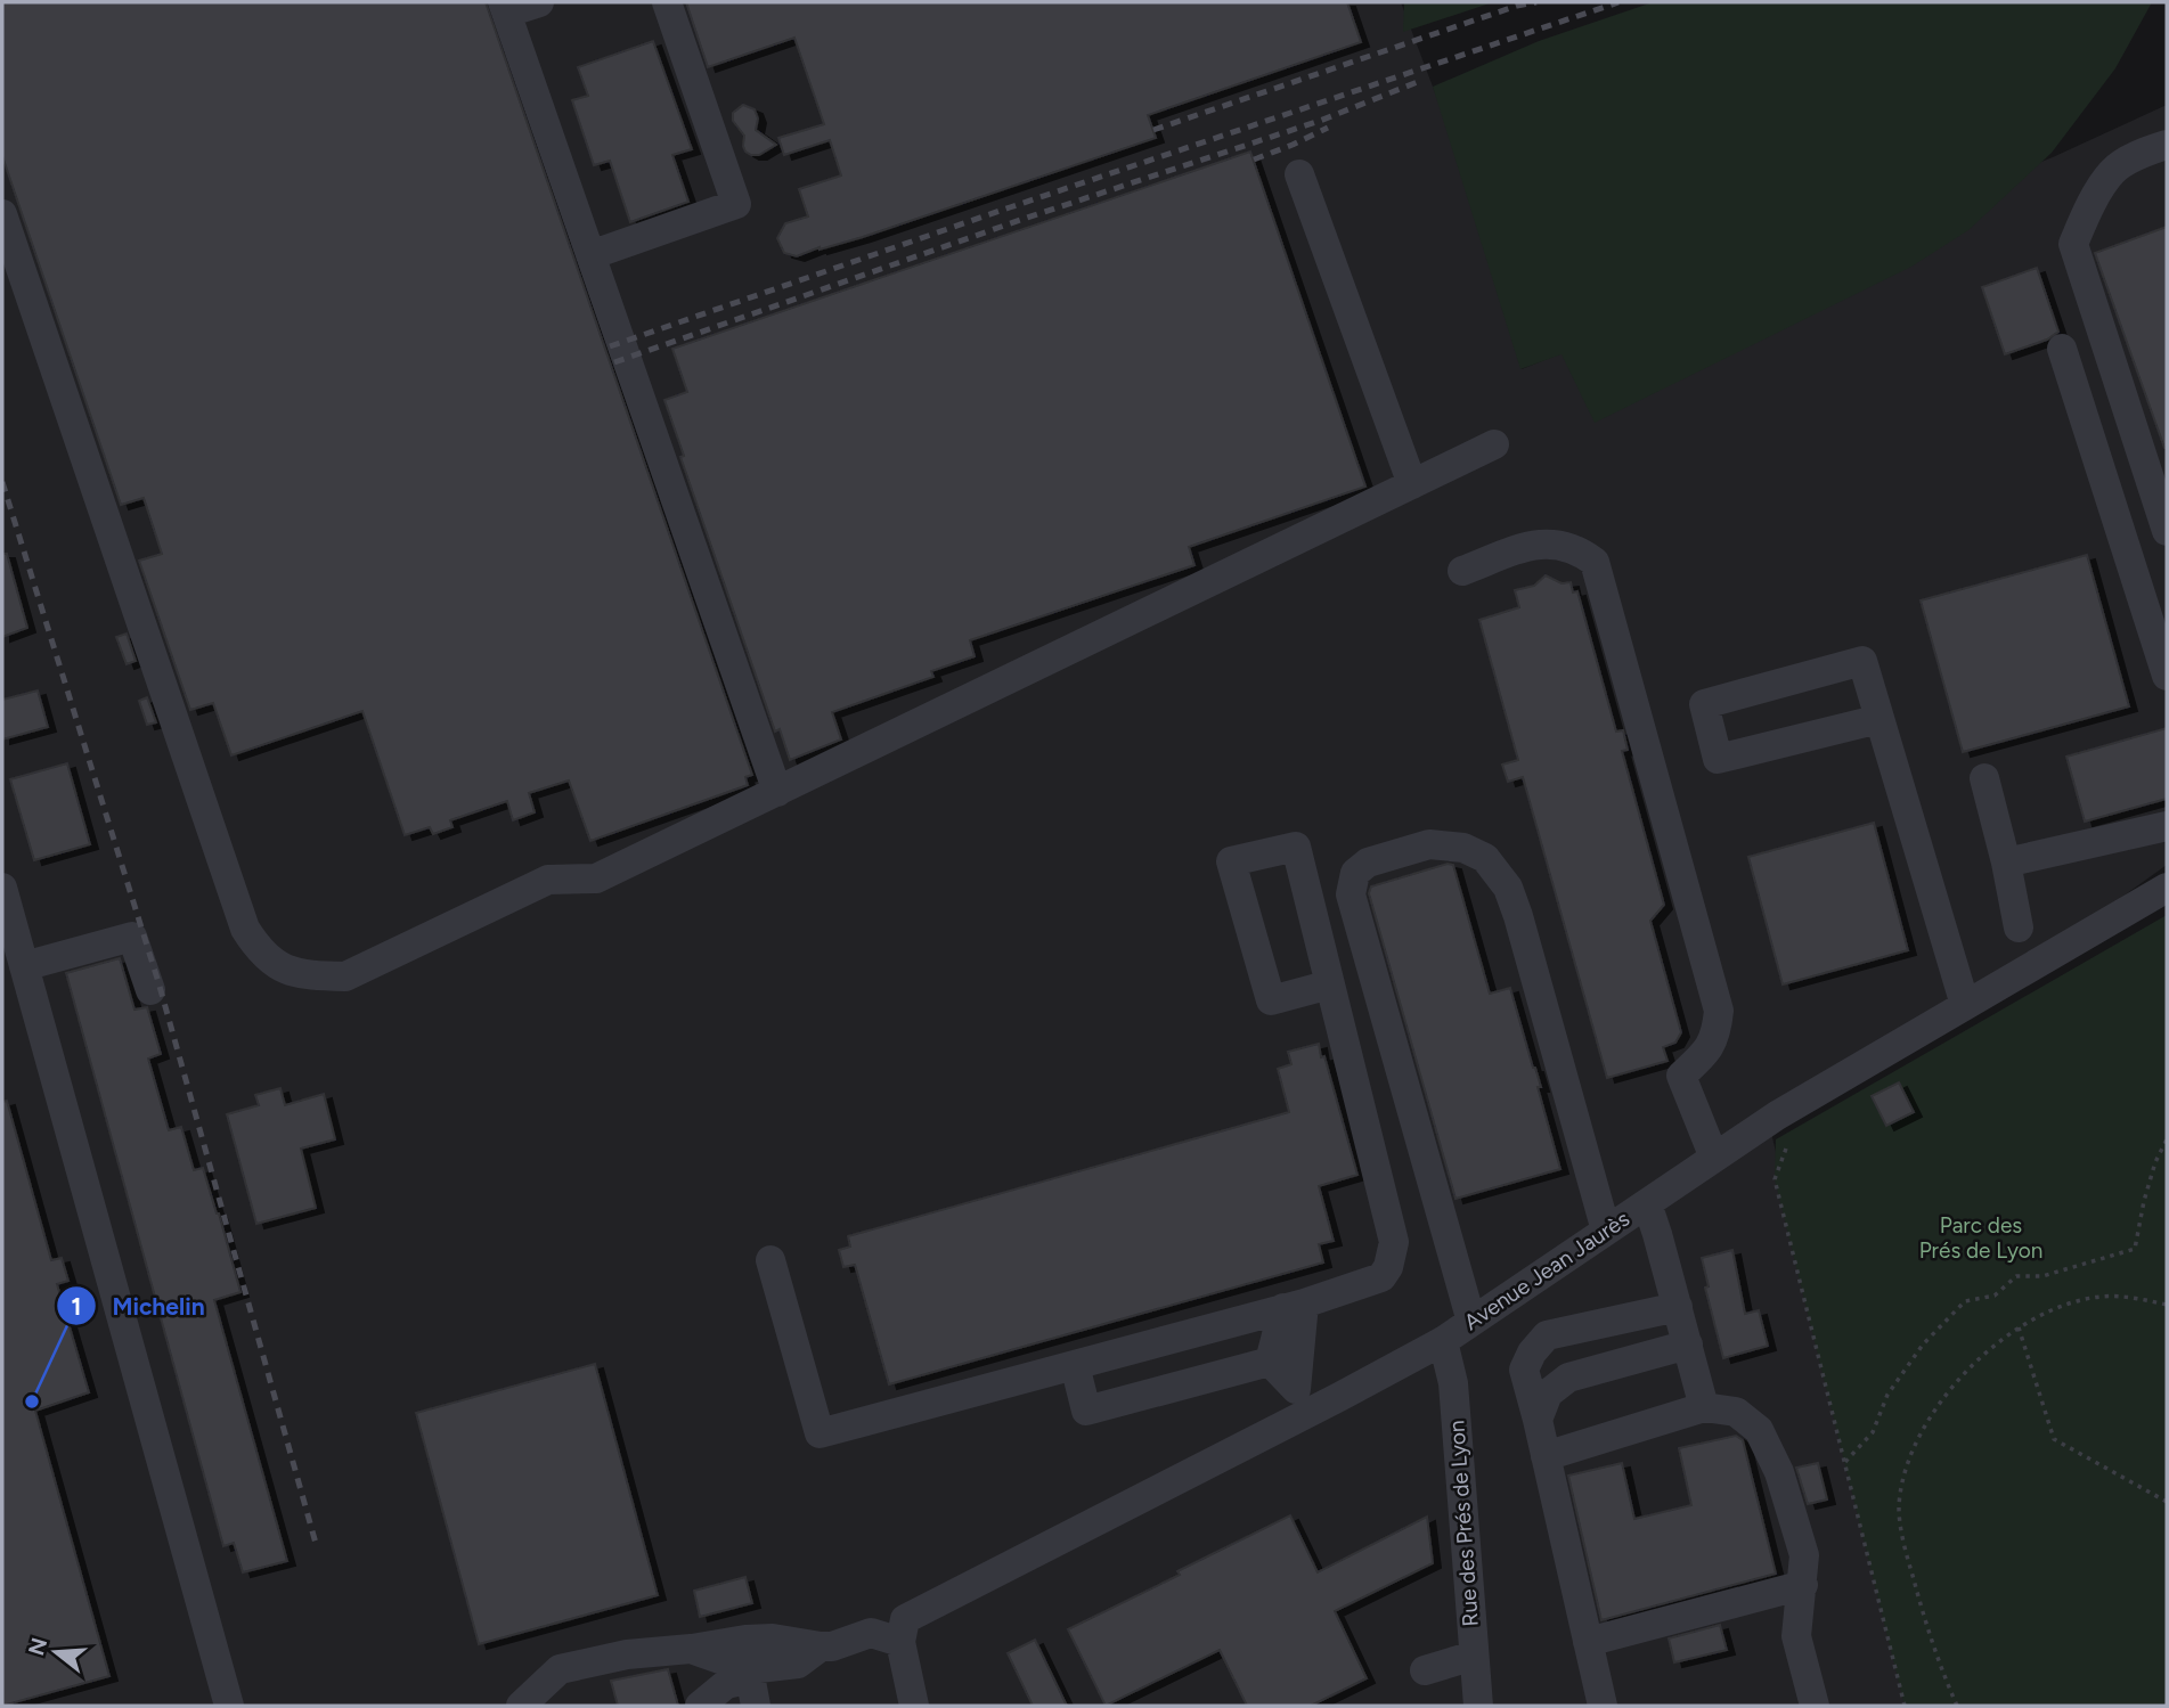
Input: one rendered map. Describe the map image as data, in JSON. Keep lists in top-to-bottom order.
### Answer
{
  "streets": {
    "street": ["Avenue Jean Jaurès", "Rue des Prés de Lyon"]
  },
  "crossings": [
    ["Avenue Jean Jaurès", "Rue des Prés de Lyon"]
  ],
  "parks": ["Parc des Prés de Lyon"],
  "places": ["Michelin"],
  "north": "left"
}
